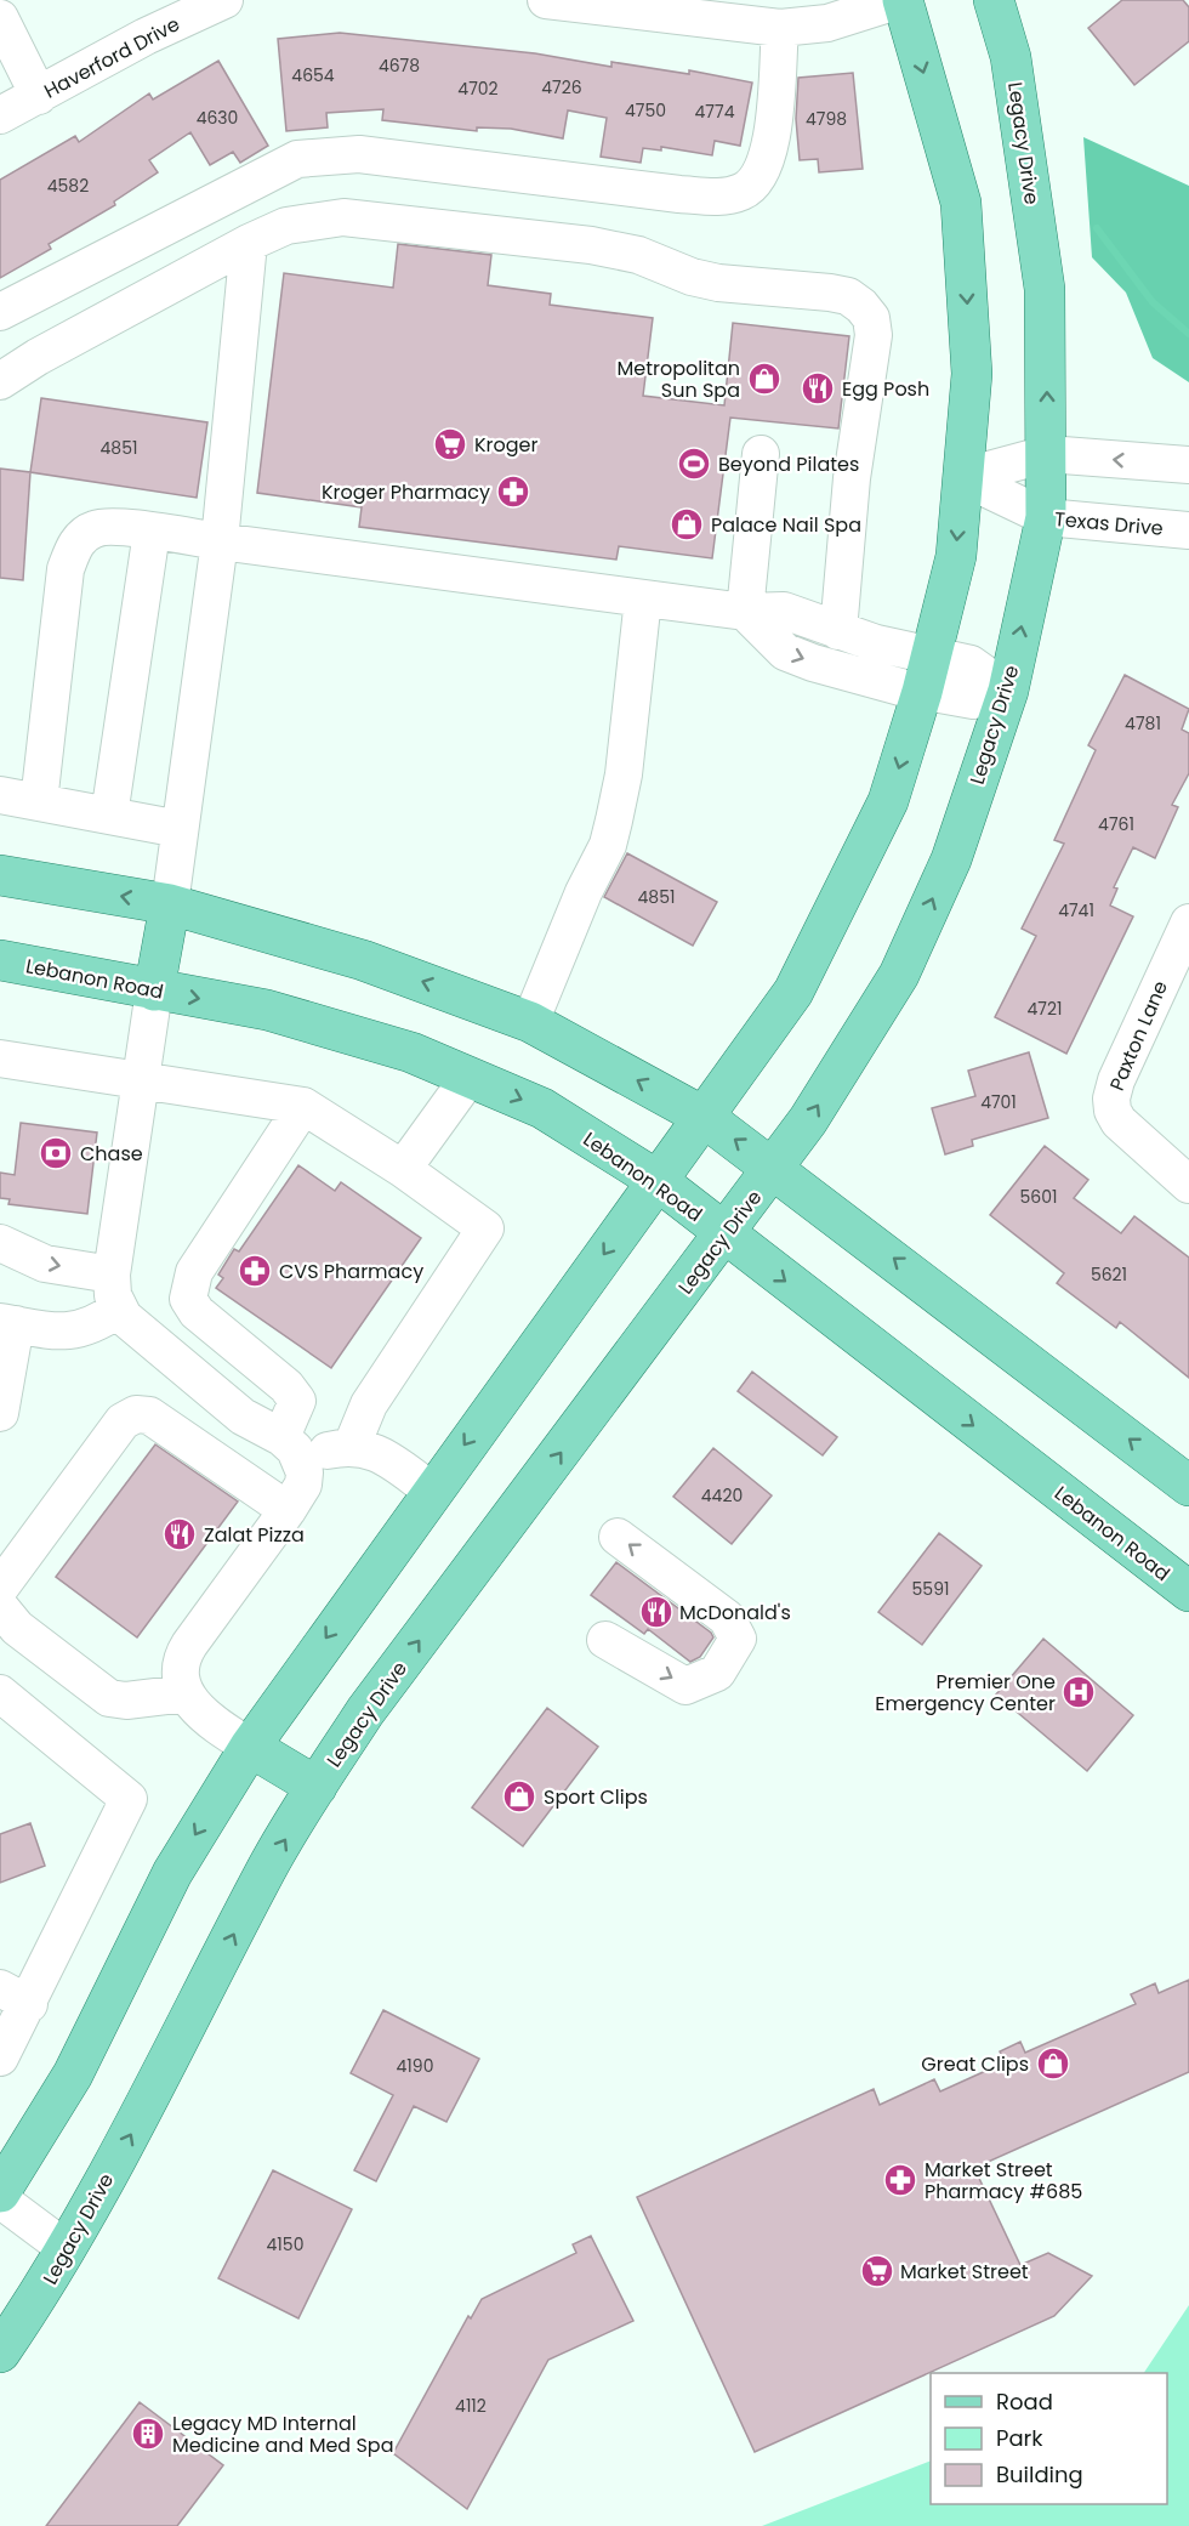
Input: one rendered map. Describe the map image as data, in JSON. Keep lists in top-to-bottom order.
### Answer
{
  "streets": {
    "main road": ["Legacy Drive", "Lebanon Road"],
    "street": ["Haverford Drive", "Texas Drive", "Paxton Lane"]
  },
  "crossings": [
    ["Legacy Drive", "Texas Drive"],
    ["Legacy Drive", "Lebanon Road"]
  ],
  "places": {
    "shop": [
      "Metropolitan Sun Spa",
      "Palace Nail Spa",
      "Sport Clips",
      "Great Clips"
    ],
    "restaurant": ["Egg Posh", "Zalat Pizza", "McDonald's"],
    "supermarket": ["Kroger", "Market Street"],
    "sports": ["Beyond Pilates"],
    "pharmacy": ["Kroger Pharmacy", "CVS Pharmacy", "Market Street Pharmacy #685"],
    "bank": ["Chase"],
    "hospital": ["Premier One Emergency Center"],
    "building": ["Legacy MD Internal Medicine and Med Spa"]
  },
  "house_numbers": [
    "4678",
    "4654",
    "4726",
    "4702",
    "4750",
    "4774",
    "4630",
    "4798",
    "4582",
    "4851",
    "4781",
    "4761",
    "4851",
    "4741",
    "4721",
    "4701",
    "5601",
    "5621",
    "4420",
    "5591",
    "4190",
    "4150",
    "4112"
  ],
  "legend": ["Road", "Park", "Building"]
}
